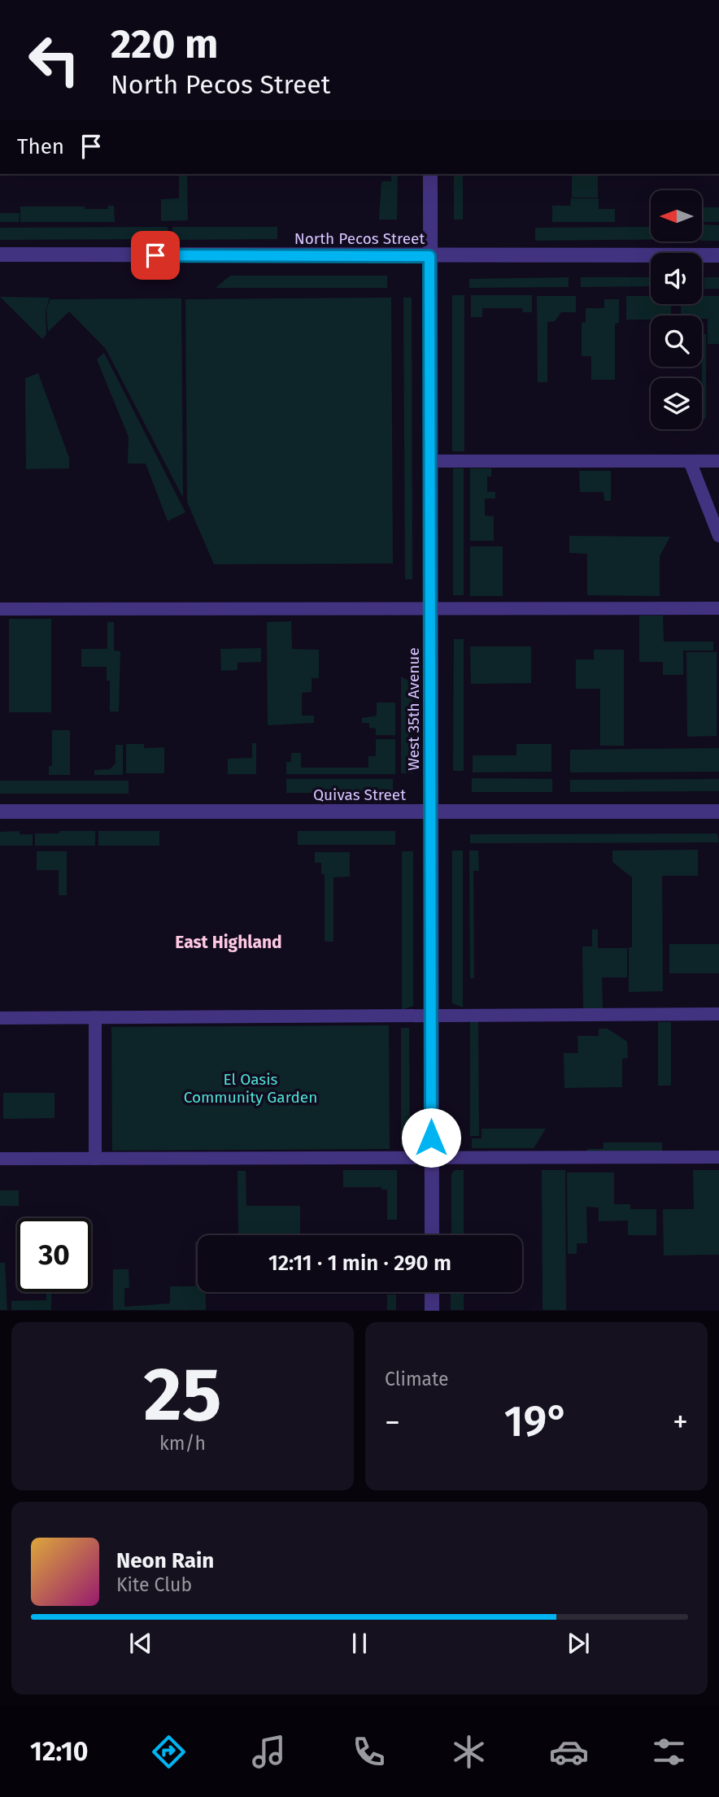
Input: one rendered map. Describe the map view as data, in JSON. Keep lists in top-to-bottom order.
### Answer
{
  "streets": {
    "street": ["North Pecos Street", "West 35th Avenue", "Quivas Street"]
  },
  "crossings": [
    ["North Pecos Street", "West 35th Avenue"],
    ["West 35th Avenue", "Quivas Street"]
  ],
  "districts": ["East Highland"],
  "parks": ["El Oasis Community Garden"],
  "north": "left",
  "page": {
    "turn": ["220 m", "North Pecos Street"],
    "then": "Then",
    "limit": "30",
    "trip": "12:11 · 1 min · 290 m",
    "tile": [
      ["25", "km/h"],
      "Climate"
    ],
    "heat": ["−", "19°", "+"],
    "song": ["Neon Rain", "Kite Club"],
    "tabs": "12:10"
  }
}
